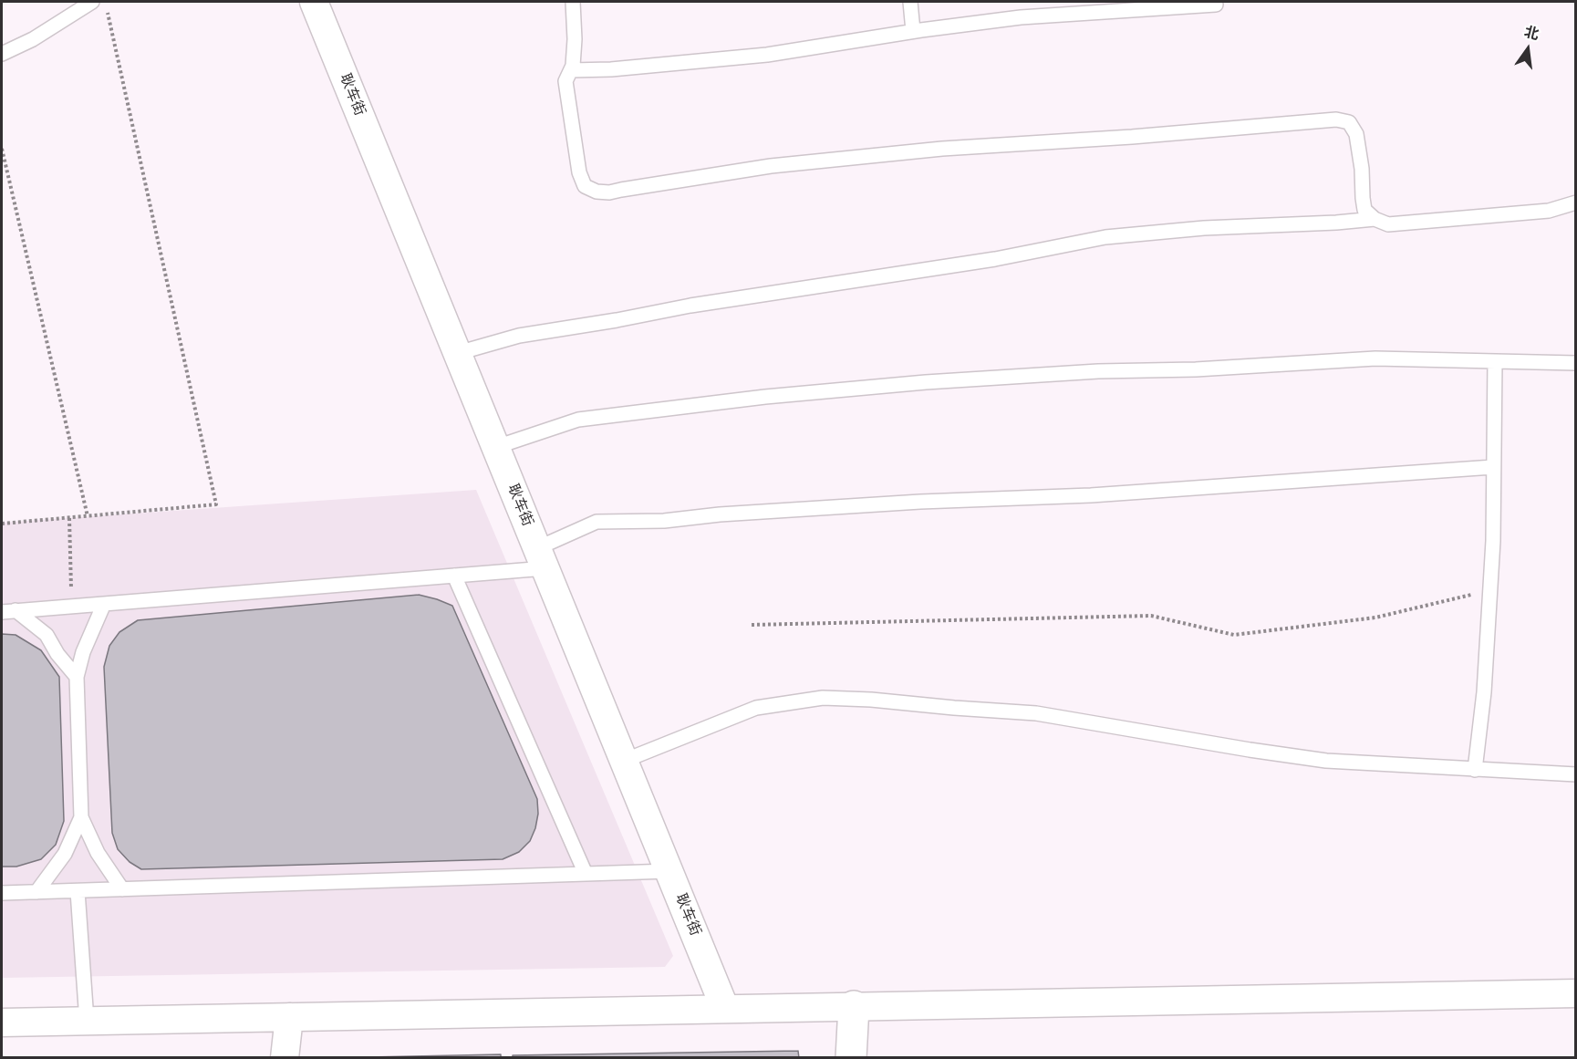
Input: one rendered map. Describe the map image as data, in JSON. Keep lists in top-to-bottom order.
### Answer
{
  "streets": {
    "street": ["耿车街"]
  },
  "north": "top"
}
